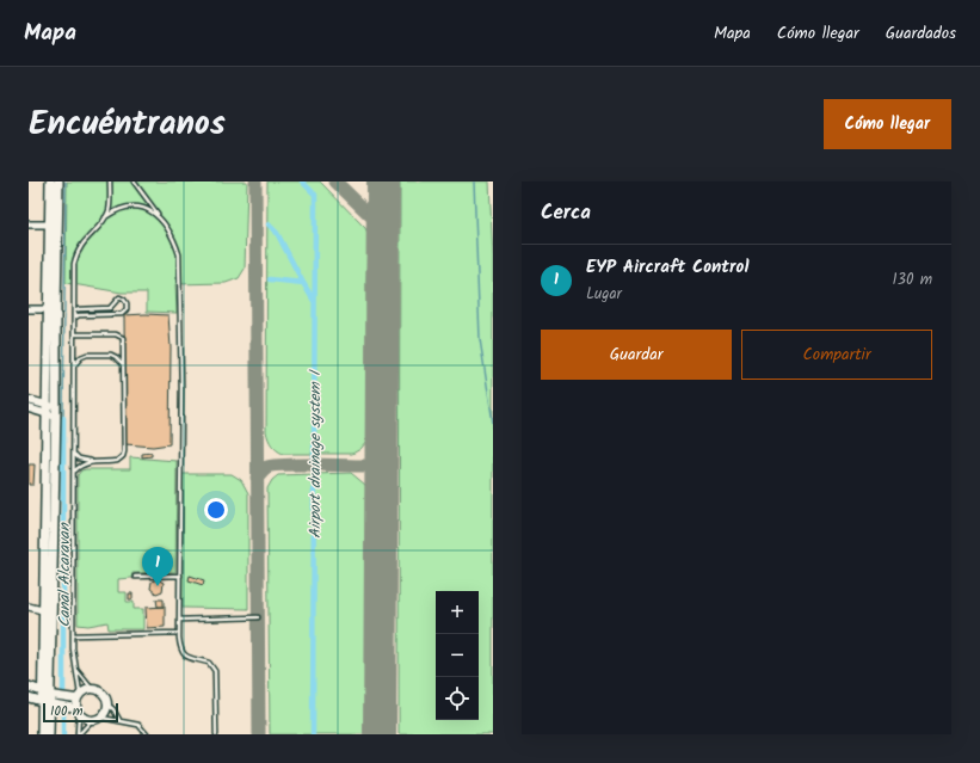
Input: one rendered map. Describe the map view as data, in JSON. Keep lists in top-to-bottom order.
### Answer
{
  "water": ["Airport drainage system I", "Canal Alcaravan"],
  "scale_bar": "100 m",
  "page": {
    "header": "Mapa",
    "nav": ["Mapa", "Cómo llegar", "Guardados"],
    "title": "Encuéntranos",
    "buttons": [
      "Cómo llegar",
      ["Guardar", "Compartir"]
    ],
    "heading": "Cerca",
    "list": [
      {
        "mark": "1",
        "name": "EYP Aircraft Control",
        "note": "Lugar",
        "value": "130 m"
      }
    ],
    "pins": "1",
    "map_buttons": ["+", "−"],
    "scale": "100 m"
  }
}
